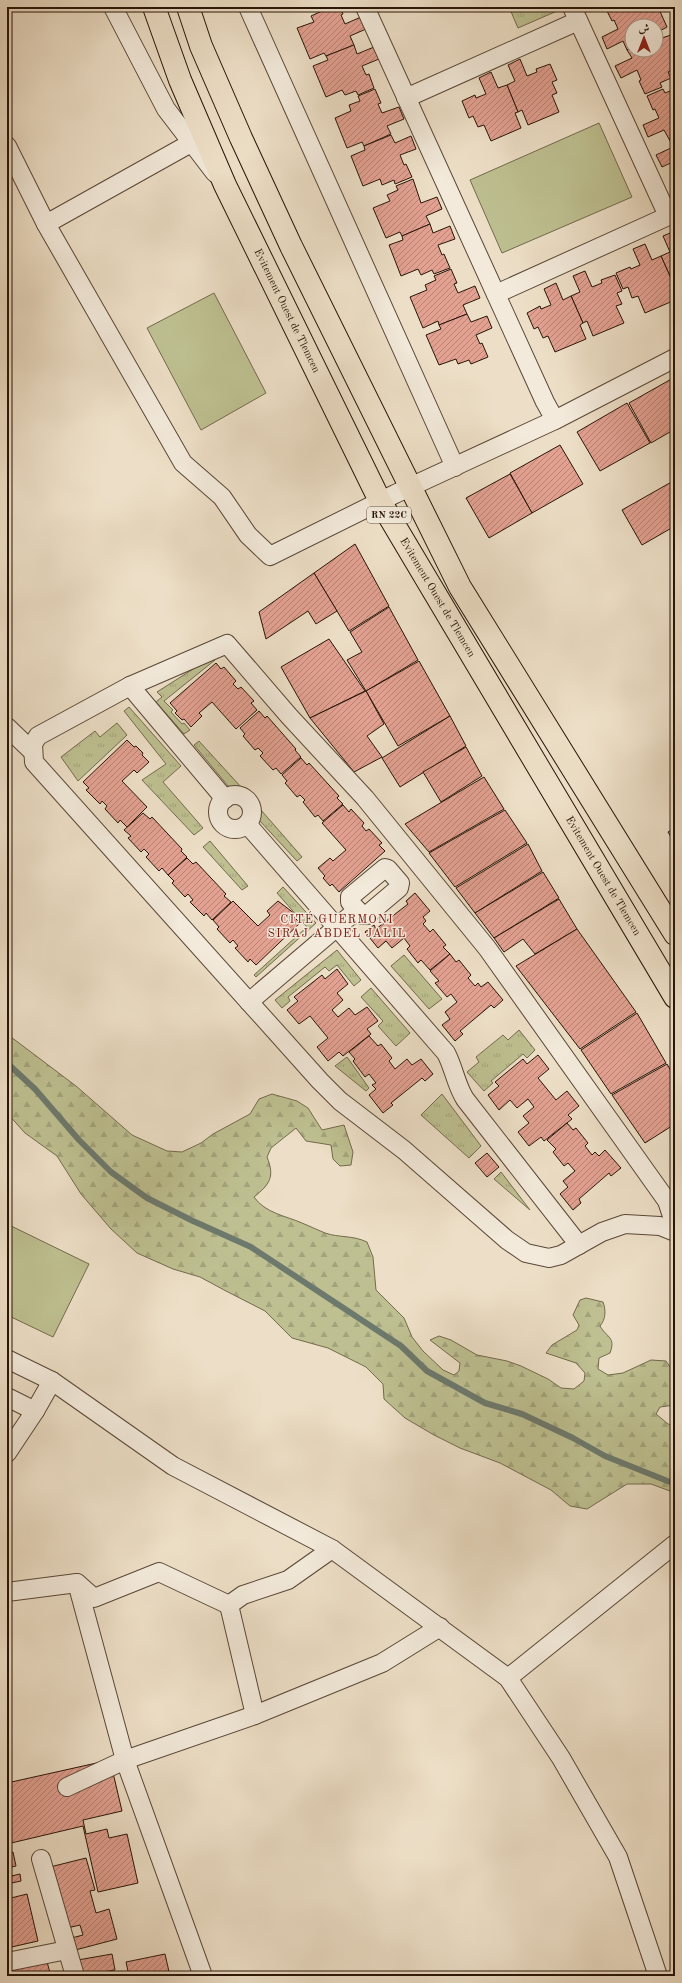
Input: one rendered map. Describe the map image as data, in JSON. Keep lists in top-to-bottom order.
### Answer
{
  "streets": {
    "highway": ["Evitement Ouest de Tlemcen", "RN 22C"]
  },
  "districts": ["CITÉ GUERMONI SIRAJ ABDEL JALIL"],
  "north": "top"
}
